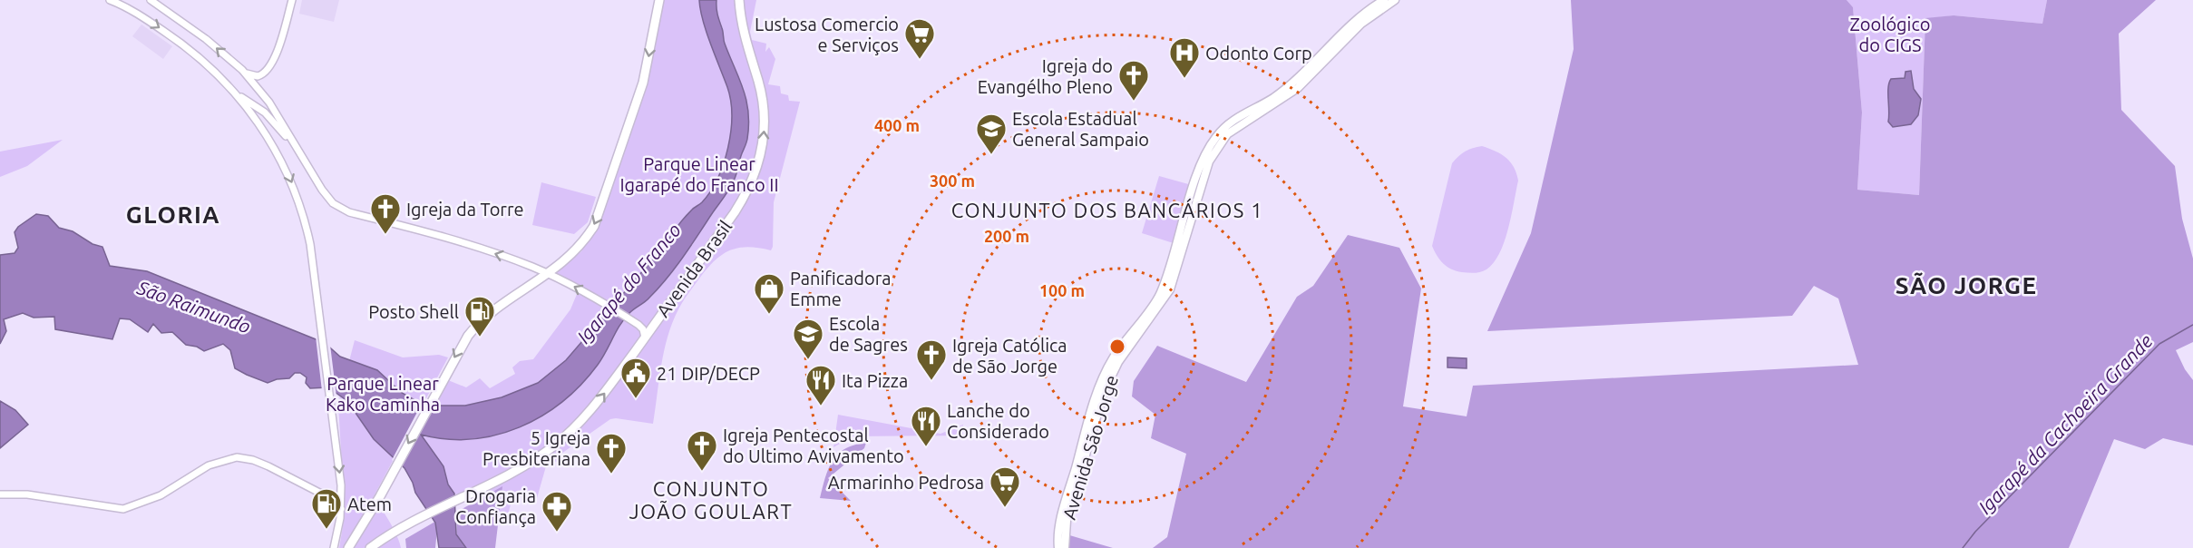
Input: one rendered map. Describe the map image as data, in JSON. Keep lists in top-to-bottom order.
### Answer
{
  "streets": {
    "highway": ["Avenida Brasil"],
    "main road": ["Avenida São Jorge"]
  },
  "one_way": ["Avenida Brasil"],
  "districts": [
    "CONJUNTO DOS BANCÁRIOS 1",
    "GLORIA",
    "SÃO JORGE",
    "CONJUNTO JOÃO GOULART"
  ],
  "water": ["Igarapé do Franco", "São Raimundo", "Igarapé da Cachoeira Grande"],
  "parks": ["Zoológico do CIGS", "Parque Linear Igarapé do Franco II", "Parque Linear Kako Caminha"],
  "places": {
    "supermarket": ["Lustosa Comercio e Serviços", "Armarinho Pedrosa"],
    "hospital": ["Odonto Corp"],
    "church": [
      "Igreja do Evangélho Pleno",
      "Igreja da Torre",
      "Igreja Católica de São Jorge",
      "Igreja Pentecostal do Ultimo Avivamento",
      "5 Igreja Presbiteriana"
    ],
    "school or university": ["Escola Estadual General Sampaio", "Escola de Sagres"],
    "shop": ["Panificadora Emme"],
    "fuel station": ["Posto Shell", "Atem"],
    "public building": ["21 DIP/DECP"],
    "restaurant": ["Ita Pizza", "Lanche do Considerado"],
    "pharmacy": ["Drogaria Confiança"]
  },
  "rings": [
    "400 m",
    "300 m",
    "200 m",
    "100 m"
  ]
}
